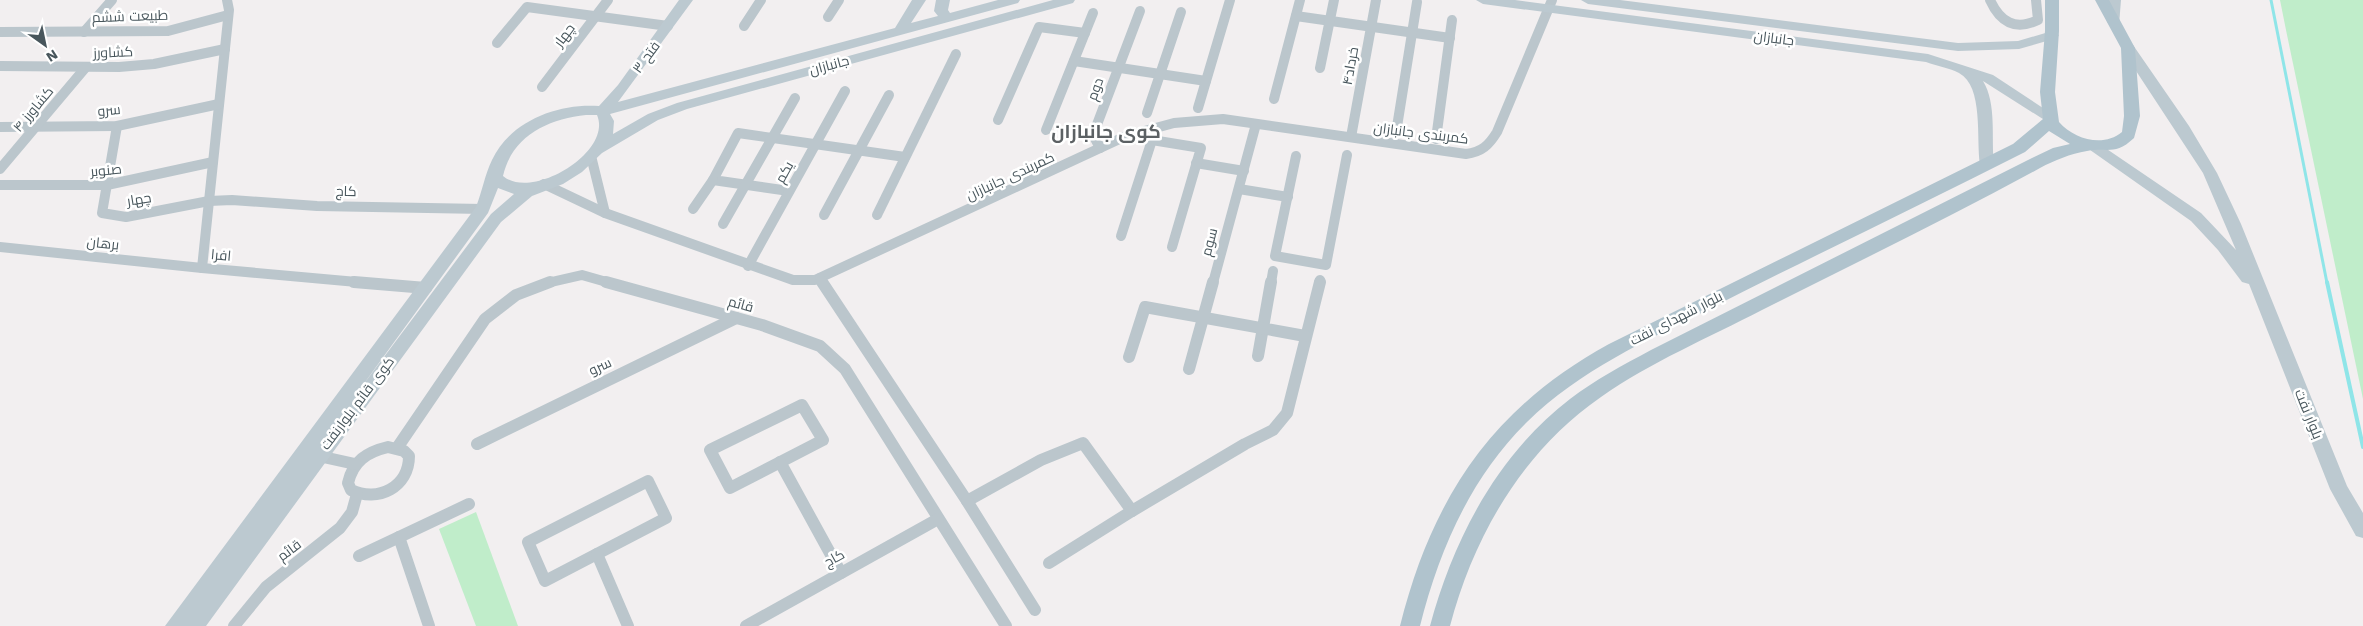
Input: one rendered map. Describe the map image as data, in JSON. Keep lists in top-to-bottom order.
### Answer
{
  "streets": {
    "main road": ["بلوار شهدای نفت"],
    "street": [
      "طبیعت ششم",
      "چهار",
      "جانبازان",
      "کشاورز",
      "فتح ۳",
      "خرداد۴",
      "دوم",
      "کشاورز ۴",
      "سرو",
      "کمربندی جانبازان",
      "صنوبر",
      "یکم",
      "کاج",
      "سوم",
      "برهان",
      "افرا",
      "قائم",
      "کوی قائم بلوارنفت",
      "بلوار نفت"
    ]
  },
  "crossings": [
    ["طبیعت ششم", "افرا"],
    ["چهار", "سرو"],
    ["چهار", "صنوبر"],
    ["چهار", "کاج"],
    ["چهار", "افرا"],
    ["جانبازان", "فتح ۳"],
    ["جانبازان", "کمربندی جانبازان"],
    ["جانبازان", "بلوار شهدای نفت"],
    ["جانبازان", "کوی قائم بلوارنفت"],
    ["کشاورز", "کشاورز ۴"],
    ["کشاورز", "افرا"],
    ["خرداد۴", "کمربندی جانبازان"],
    ["دوم", "کمربندی جانبازان"],
    ["کشاورز ۴", "سرو"],
    ["سرو", "افرا"],
    ["سرو", "قائم"],
    ["کمربندی جانبازان", "یکم"],
    ["کمربندی جانبازان", "سوم"],
    ["کمربندی جانبازان", "کوی قائم بلوارنفت"],
    ["صنوبر", "افرا"],
    ["کاج", "افرا"],
    ["کاج", "قائم"],
    ["کاج", "کوی قائم بلوارنفت"],
    ["برهان", "افرا"],
    ["افرا", "کوی قائم بلوارنفت"]
  ],
  "districts": ["کوی جانبازان"],
  "north": "bottom right"
}
